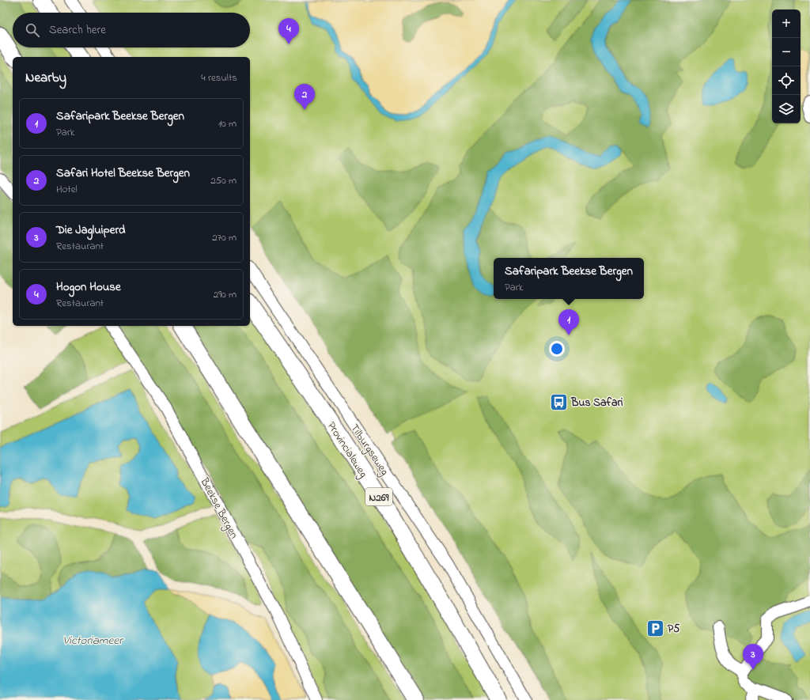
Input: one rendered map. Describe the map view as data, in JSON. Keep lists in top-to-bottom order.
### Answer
{
  "streets": {
    "highway": ["Provincialeweg", "N269"],
    "street": ["Tilburgseweg", "Beekse Bergen"]
  },
  "water": ["Victoriameer"],
  "places": {
    "bus stop": ["Bus Safari"],
    "parking": ["P5"]
  },
  "page": {
    "map_buttons": ["+", "−"],
    "search": "Search here",
    "pins": [
      "4",
      "2",
      "1",
      "3"
    ],
    "heading": ["Nearby", "4 results"],
    "list": [
      {
        "mark": "1",
        "name": "Safaripark Beekse Bergen",
        "note": "Park",
        "value": "10 m"
      },
      {
        "mark": "2",
        "name": "Safari Hotel Beekse Bergen",
        "note": "Hotel",
        "value": "250 m"
      },
      {
        "mark": "3",
        "name": "Die Jagluiperd",
        "note": "Restaurant",
        "value": "270 m"
      },
      {
        "mark": "4",
        "name": "Hogon House",
        "note": "Restaurant",
        "value": "290 m"
      }
    ],
    "popup": ["Safaripark Beekse Bergen", "Park"]
  }
}
